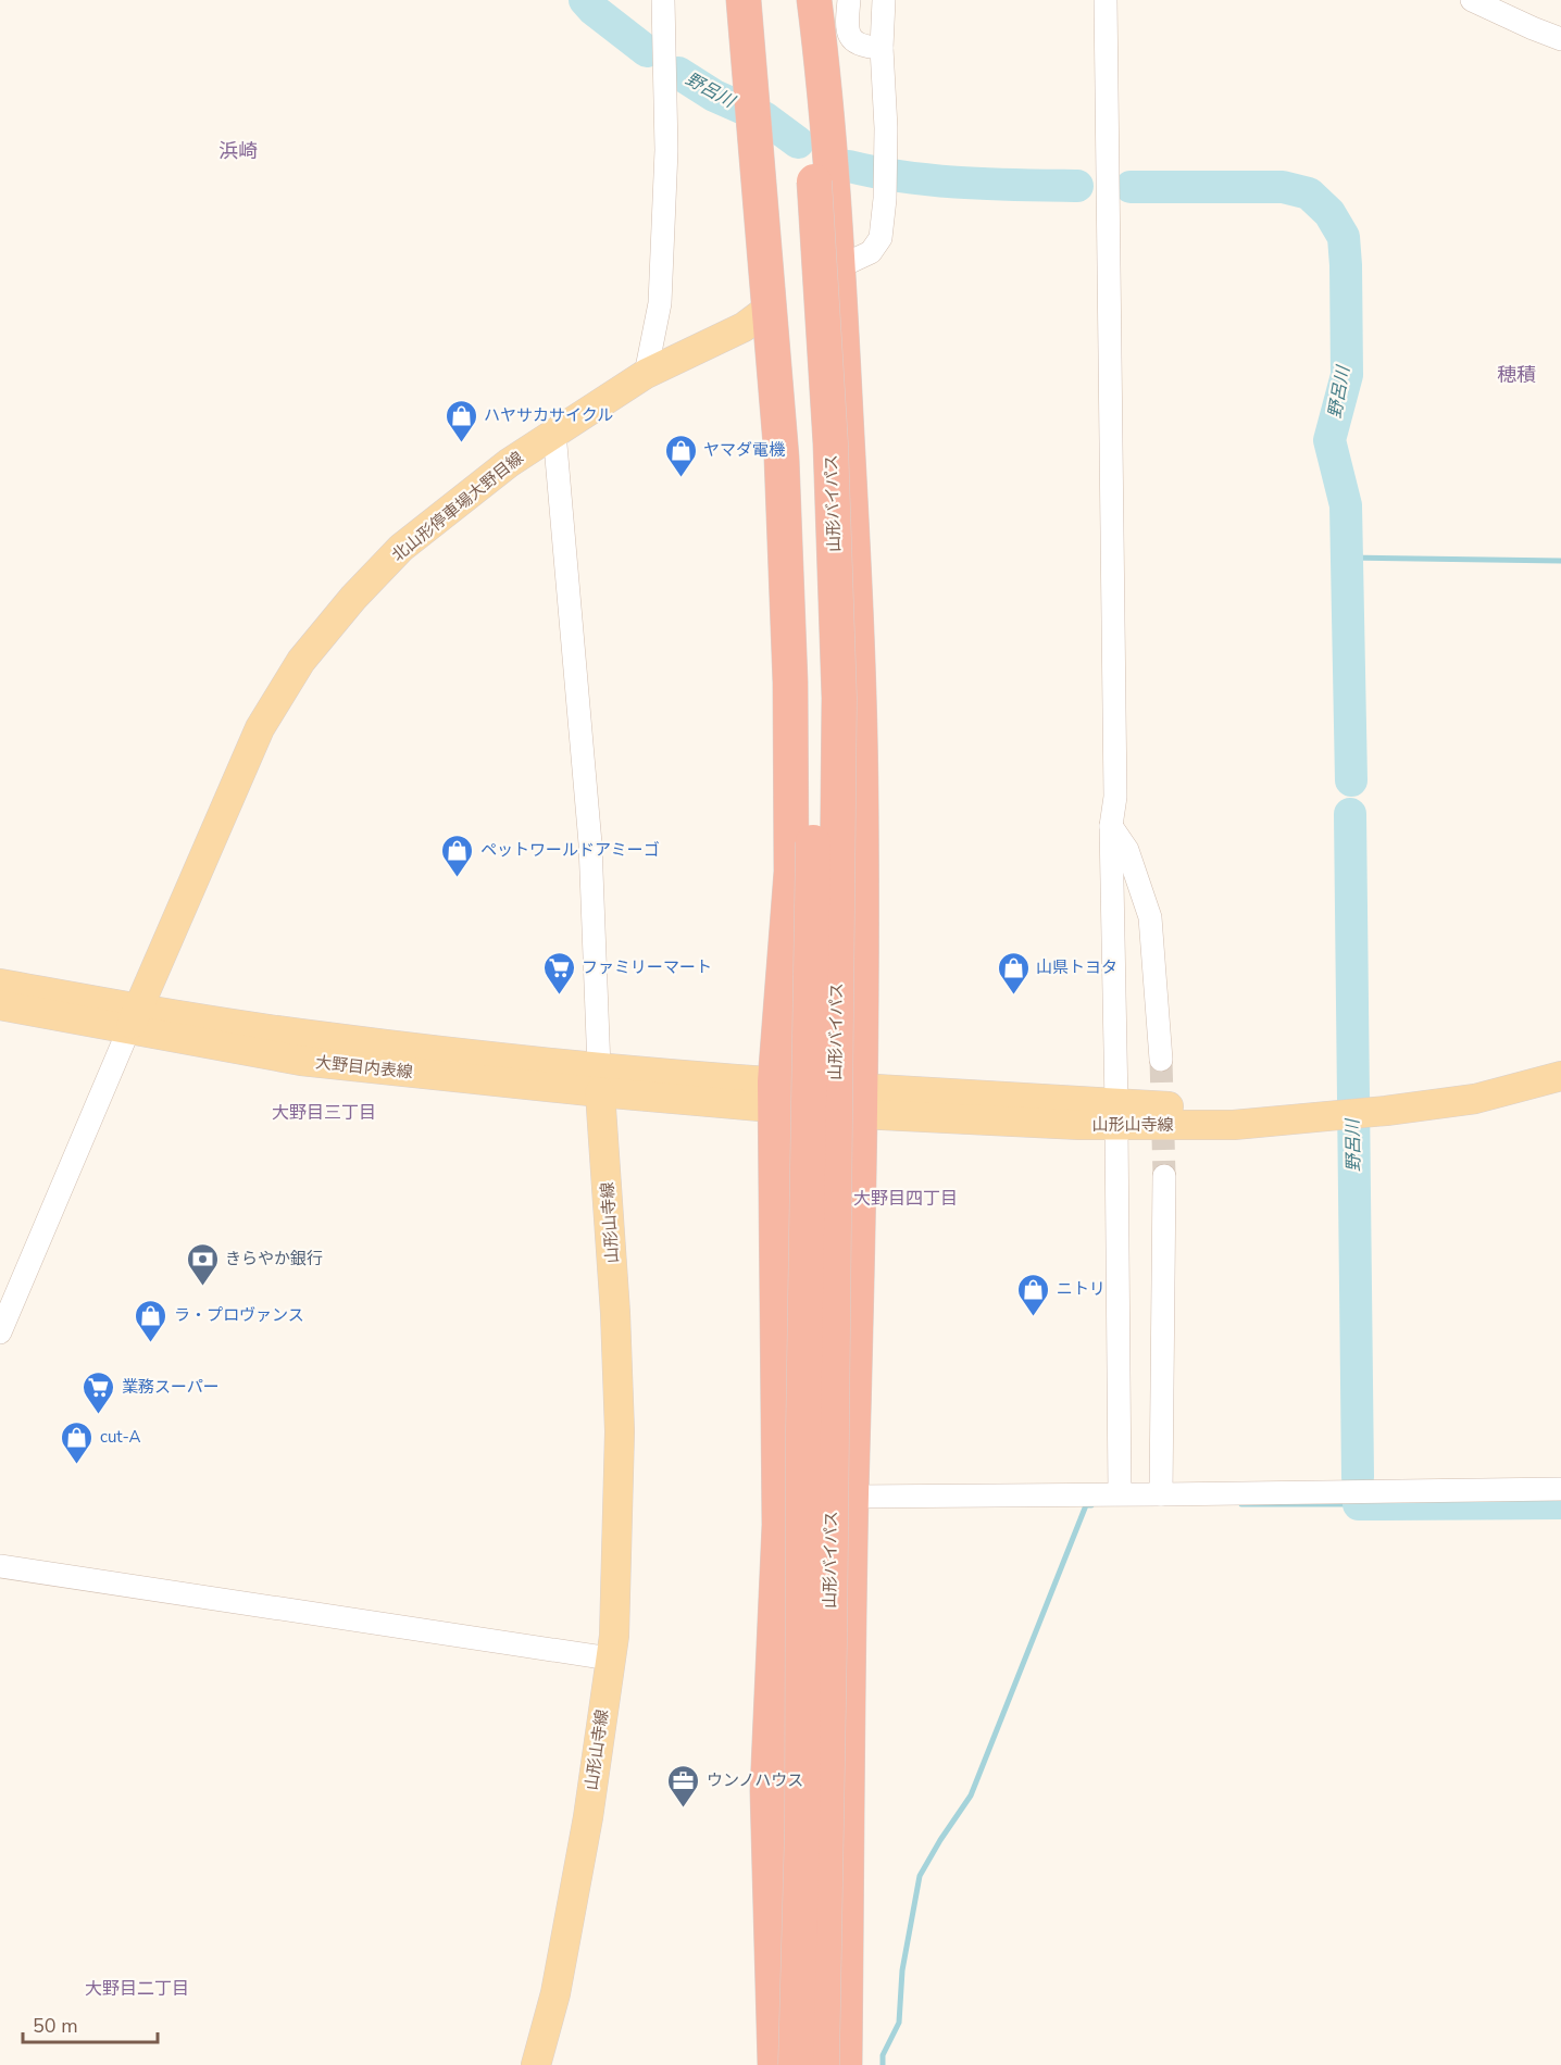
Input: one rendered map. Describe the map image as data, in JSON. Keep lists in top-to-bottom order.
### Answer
{
  "streets": {
    "highway": ["山形バイパス"],
    "main road": ["北山形停車場大野目線", "大野目内表線", "山形山寺線"]
  },
  "crossings": [
    ["北山形停車場大野目線", "大野目内表線"],
    ["大野目内表線", "山形山寺線"]
  ],
  "districts": [
    "浜崎",
    "穂積",
    "大野目三丁目",
    "大野目四丁目",
    "大野目二丁目"
  ],
  "water": ["野呂川"],
  "places": {
    "shop": [
      "ハヤサカサイクル",
      "ヤマダ電機",
      "ペットワールドアミーゴ",
      "山県トヨタ",
      "ニトリ",
      "ラ・プロヴァンス",
      "cut-A"
    ],
    "supermarket": ["ファミリーマート", "業務スーパー"],
    "bank": ["きらやか銀行"],
    "office": ["ウンノハウス"]
  },
  "scale_bar": "50 m"
}
